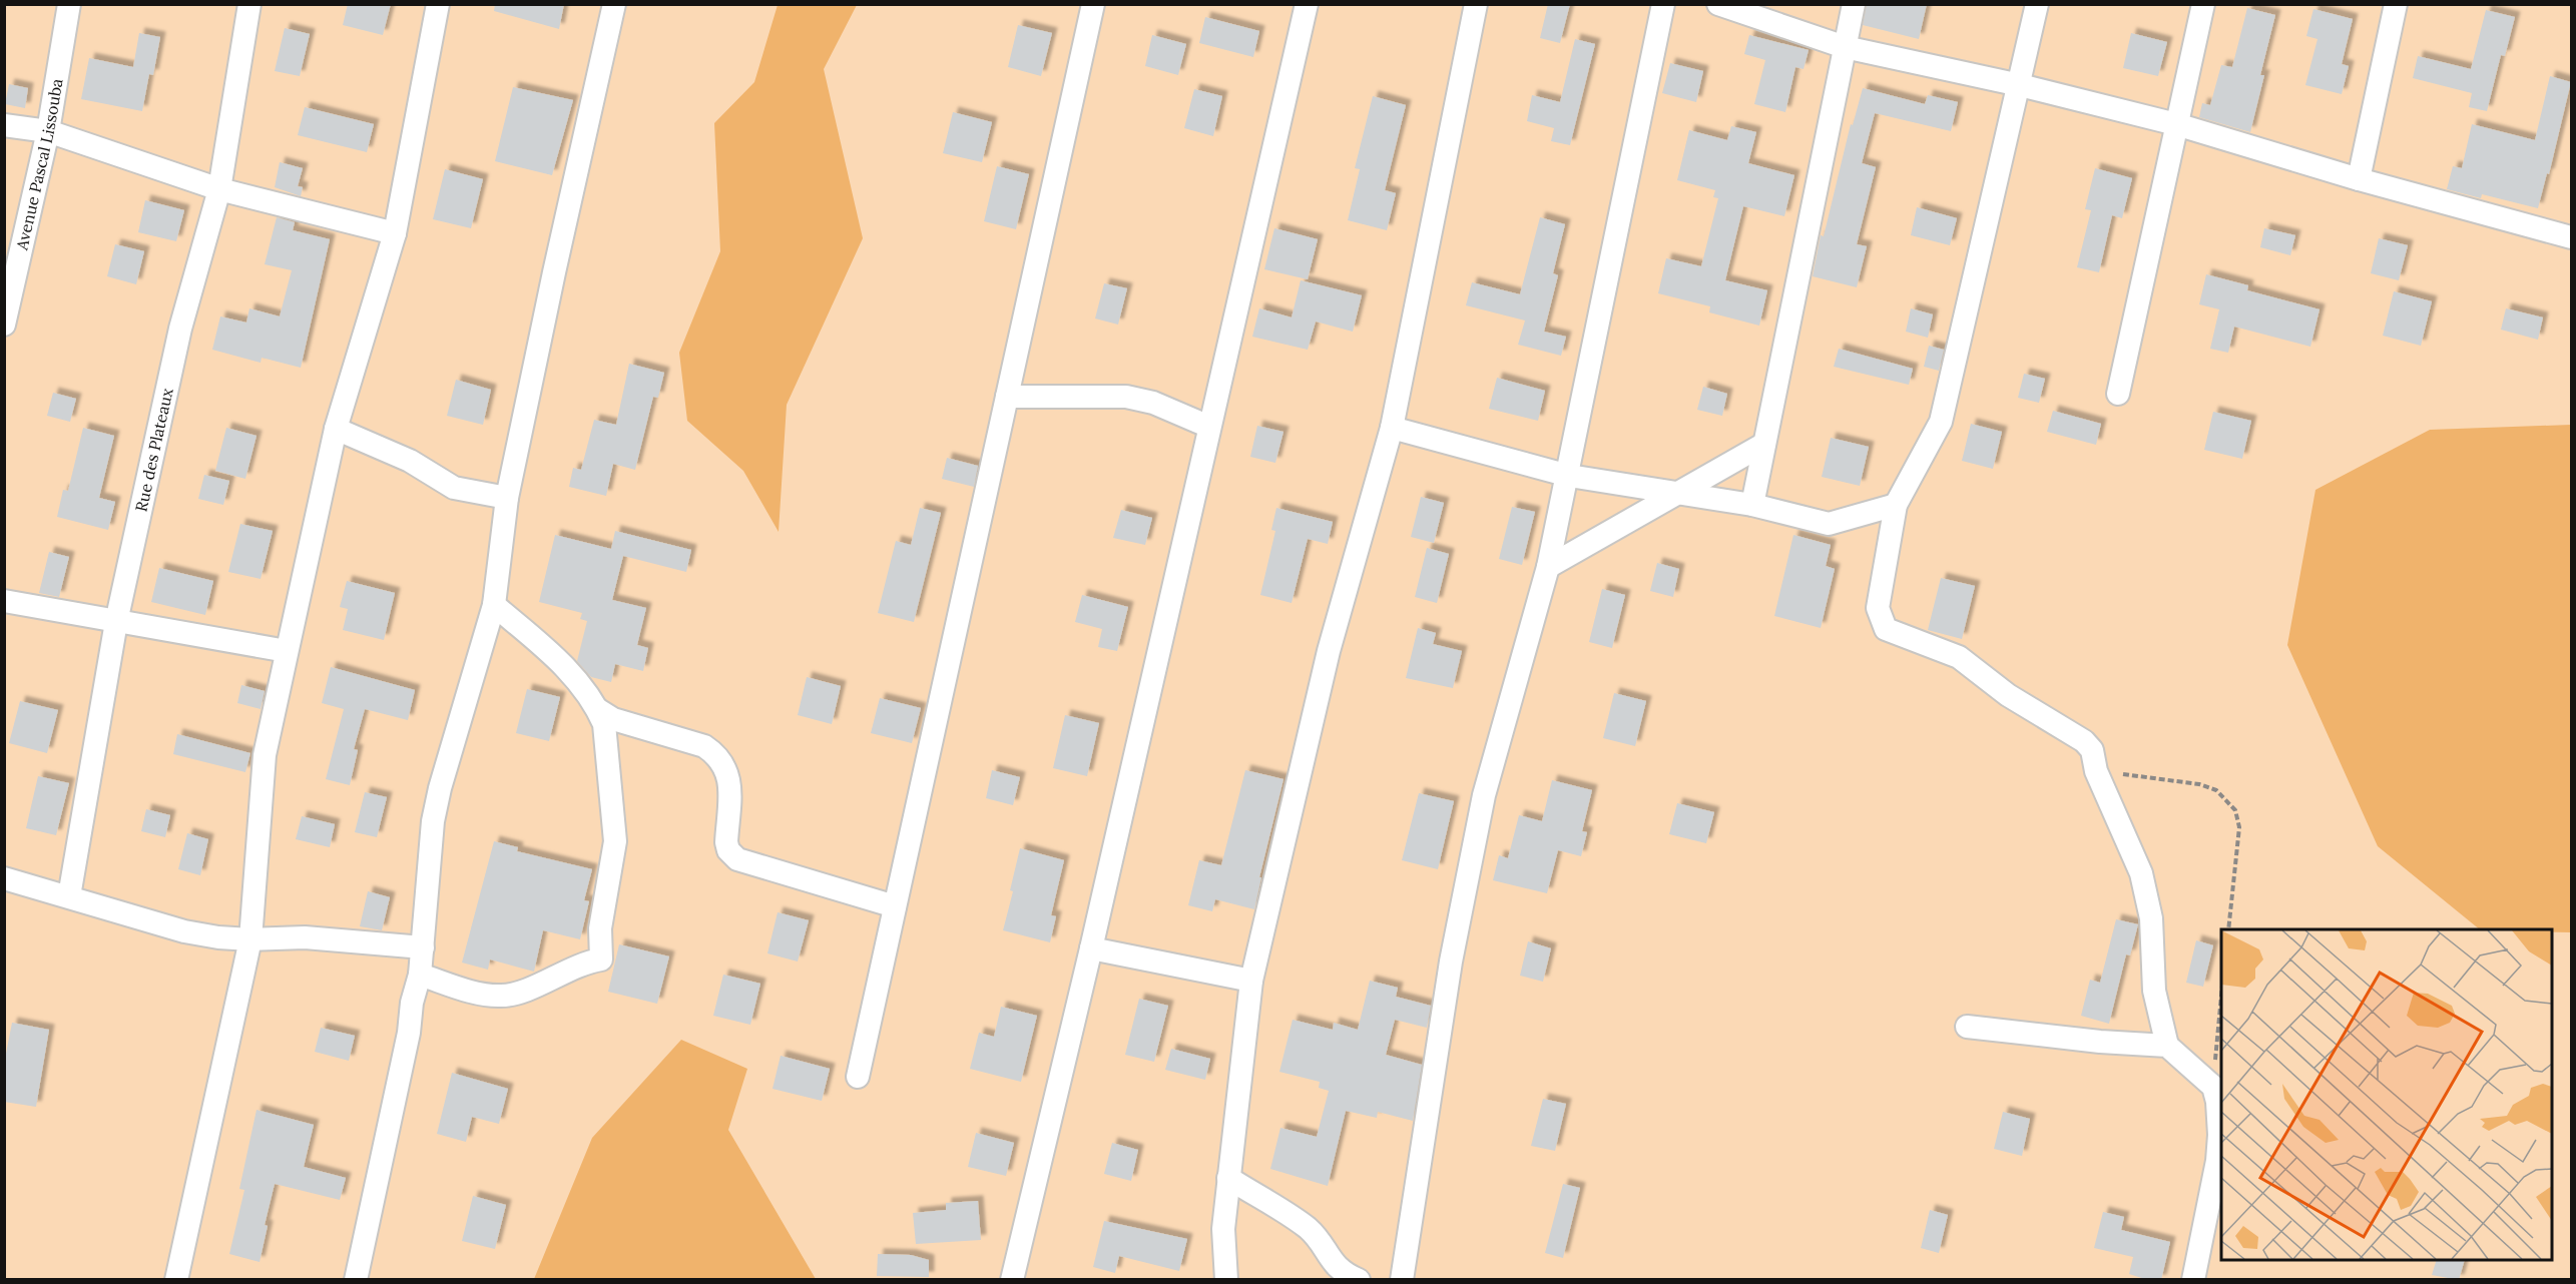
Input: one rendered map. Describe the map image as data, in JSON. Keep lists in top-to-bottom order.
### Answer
{
  "streets": {
    "street": ["Avenue Pascal Lissouba", "Rue des Plateaux"]
  }
}
